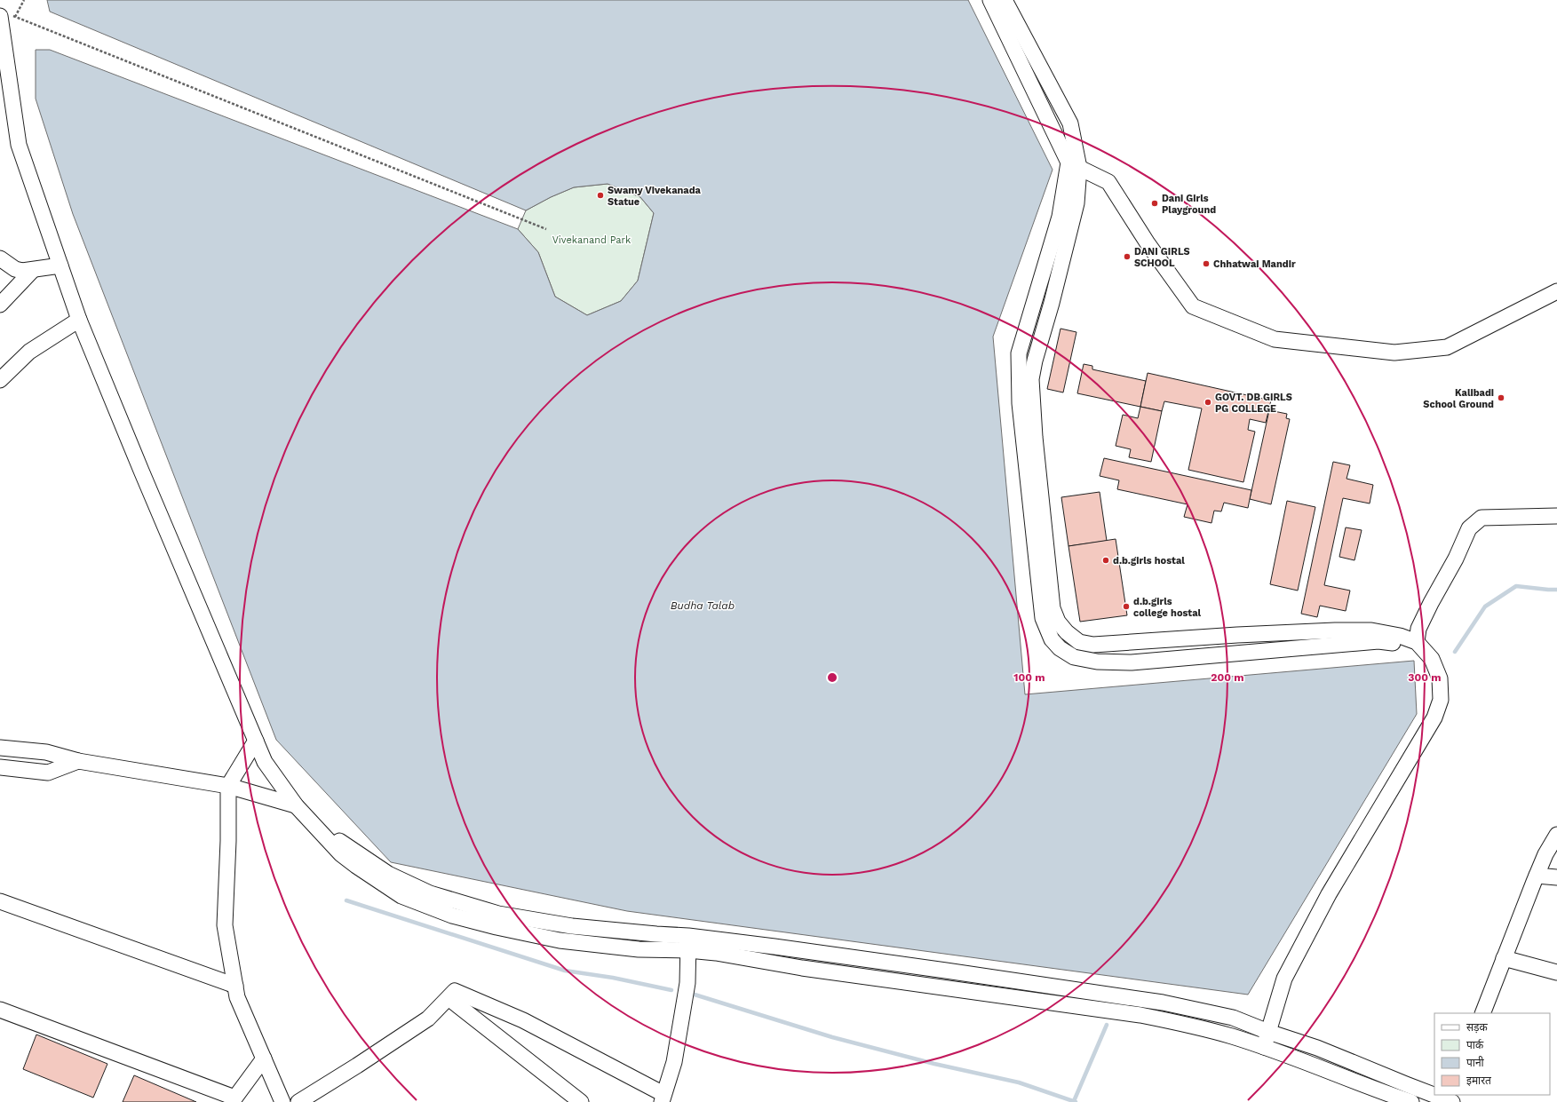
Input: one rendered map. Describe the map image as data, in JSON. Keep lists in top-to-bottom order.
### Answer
{
  "water": ["Budha Talab"],
  "parks": ["Vivekanand Park"],
  "places": [
    "Swamy Vivekanada Statue",
    "Dani Girls Playground",
    "DANI GIRLS SCHOOL",
    "Chhatwai Mandir",
    "Kalibadi School Ground",
    "GOVT. DB GIRLS PG COLLEGE",
    "d.b.girls hostal",
    "d.b.girls college hostal"
  ],
  "legend": [
    "सड़क",
    "पार्क",
    "पानी",
    "इमारत"
  ],
  "rings": ["100 m", "200 m", "300 m"]
}
